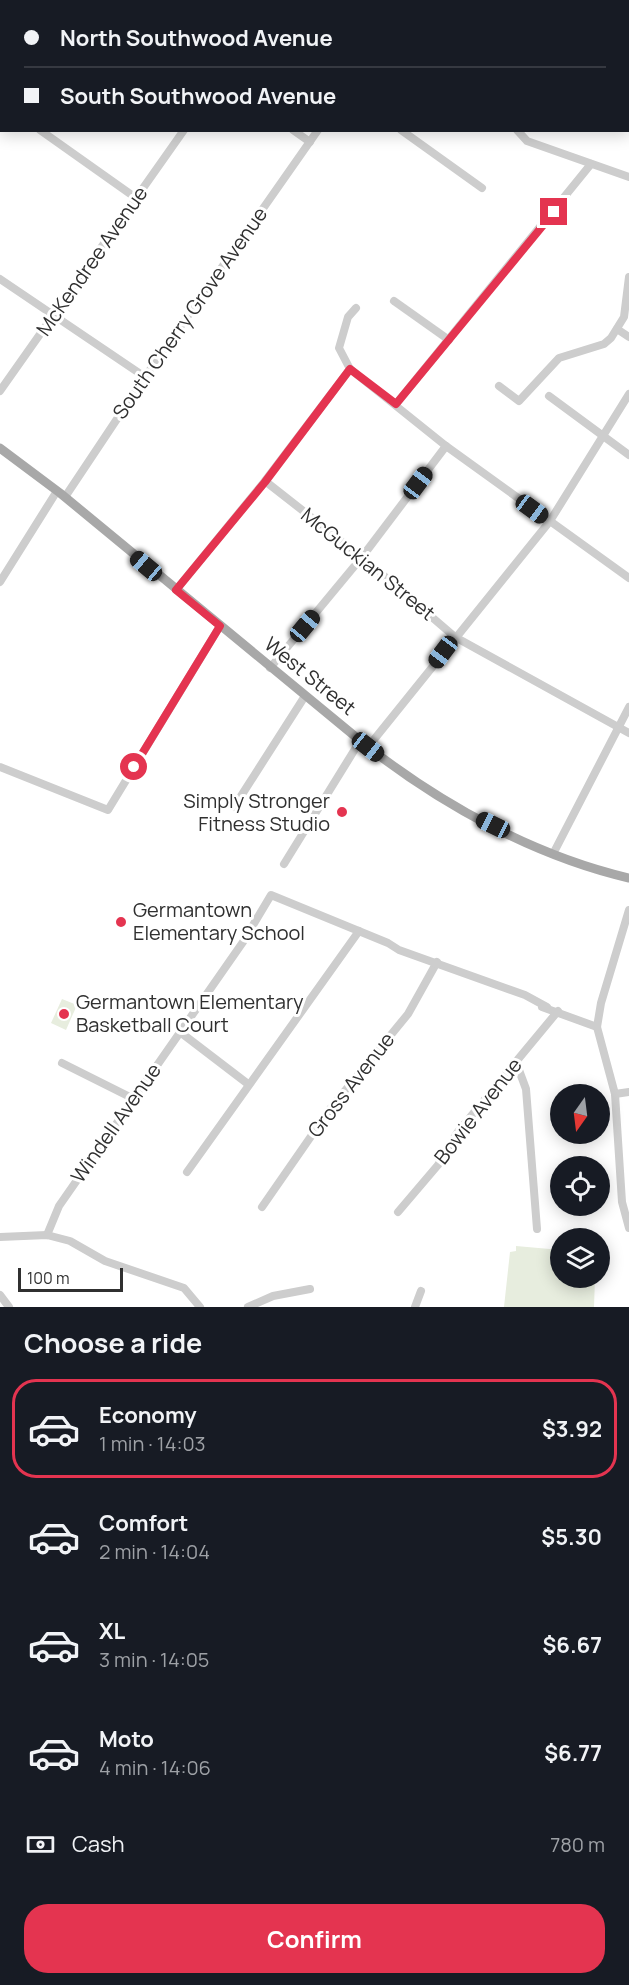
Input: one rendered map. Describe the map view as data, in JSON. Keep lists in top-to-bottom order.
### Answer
{
  "streets": {
    "main road": ["West Street"],
    "street": [
      "McKendree Avenue",
      "South Cherry Grove Avenue",
      "McGuckian Street",
      "Gross Avenue",
      "Bowie Avenue",
      "Windell Avenue"
    ]
  },
  "crossings": [
    ["South Cherry Grove Avenue", "West Street"]
  ],
  "places": ["Simply Stronger Fitness Studio", "Germantown Elementary School", "Germantown Elementary Basketball Court"],
  "scale_bar": "100 m",
  "north": "bottom",
  "page": {
    "banner": ["North Southwood Avenue", "South Southwood Avenue"],
    "scale": "100 m",
    "heading": "Choose a ride",
    "list": [
      {
        "name": "Economy",
        "note": "1 min · 14:03",
        "value": "$3.92"
      },
      {
        "name": "Comfort",
        "note": "2 min · 14:04",
        "value": "$5.30"
      },
      {
        "name": "XL",
        "note": "3 min · 14:05",
        "value": "$6.67"
      },
      {
        "name": "Moto",
        "note": "4 min · 14:06",
        "value": "$6.77"
      }
    ],
    "pay": ["Cash", "780 m"],
    "buttons": "Confirm"
  }
}
